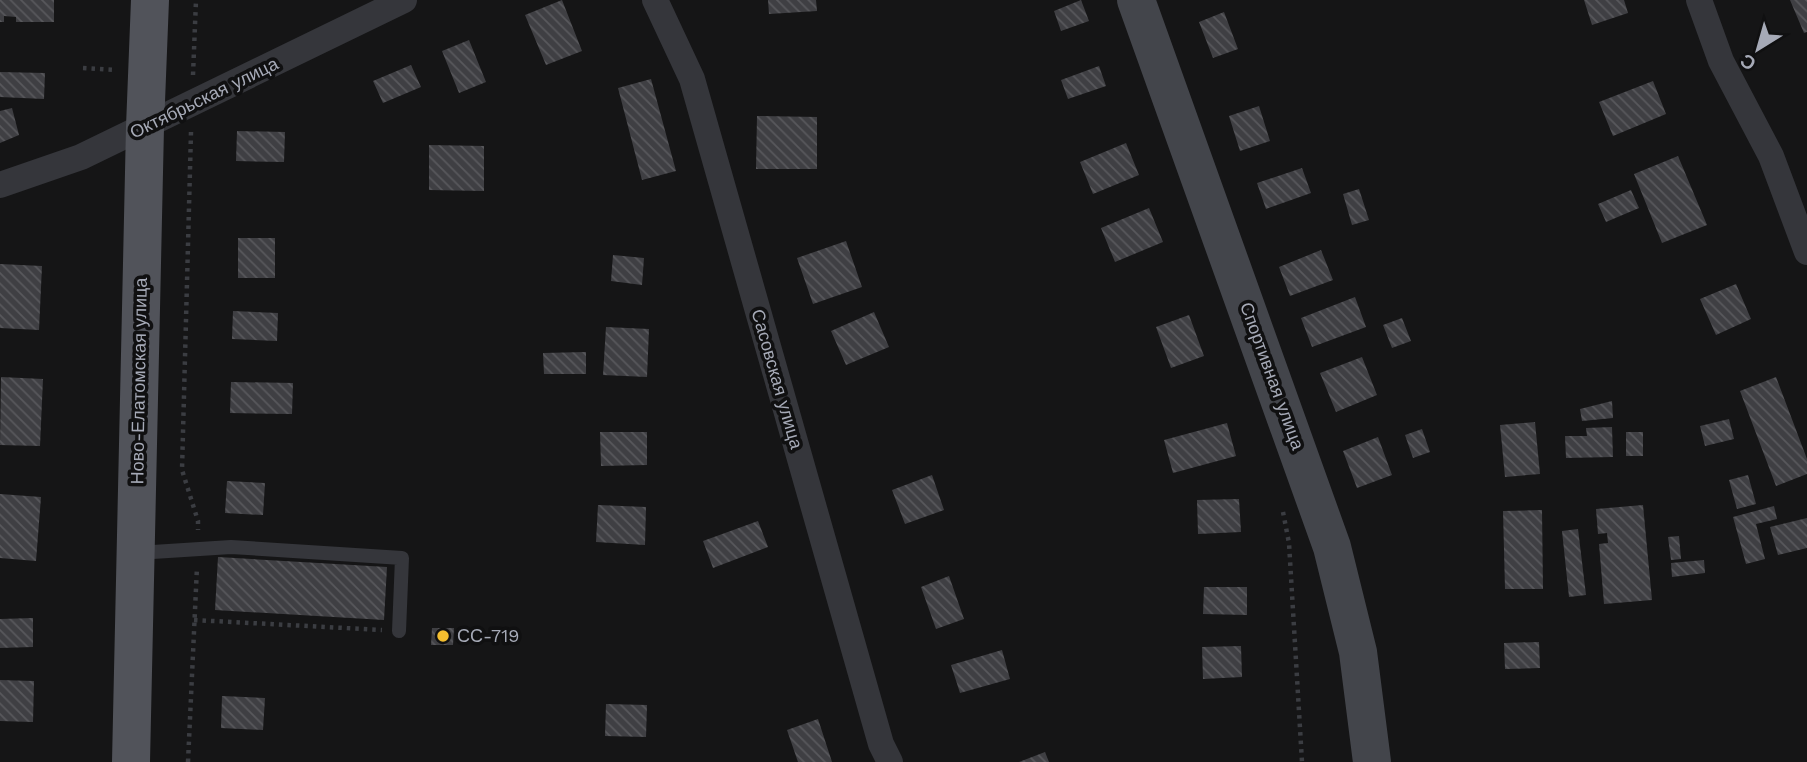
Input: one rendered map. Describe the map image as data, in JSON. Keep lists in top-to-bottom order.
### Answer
{
  "streets": {
    "main road": ["Ново-Елатомская улица"],
    "street": ["Октябрьская улица", "Спортивная улица", "Сасовская улица"]
  },
  "crossings": [
    ["Октябрьская улица", "Ново-Елатомская улица"]
  ],
  "places": ["СС-719"],
  "north": "bottom left"
}
